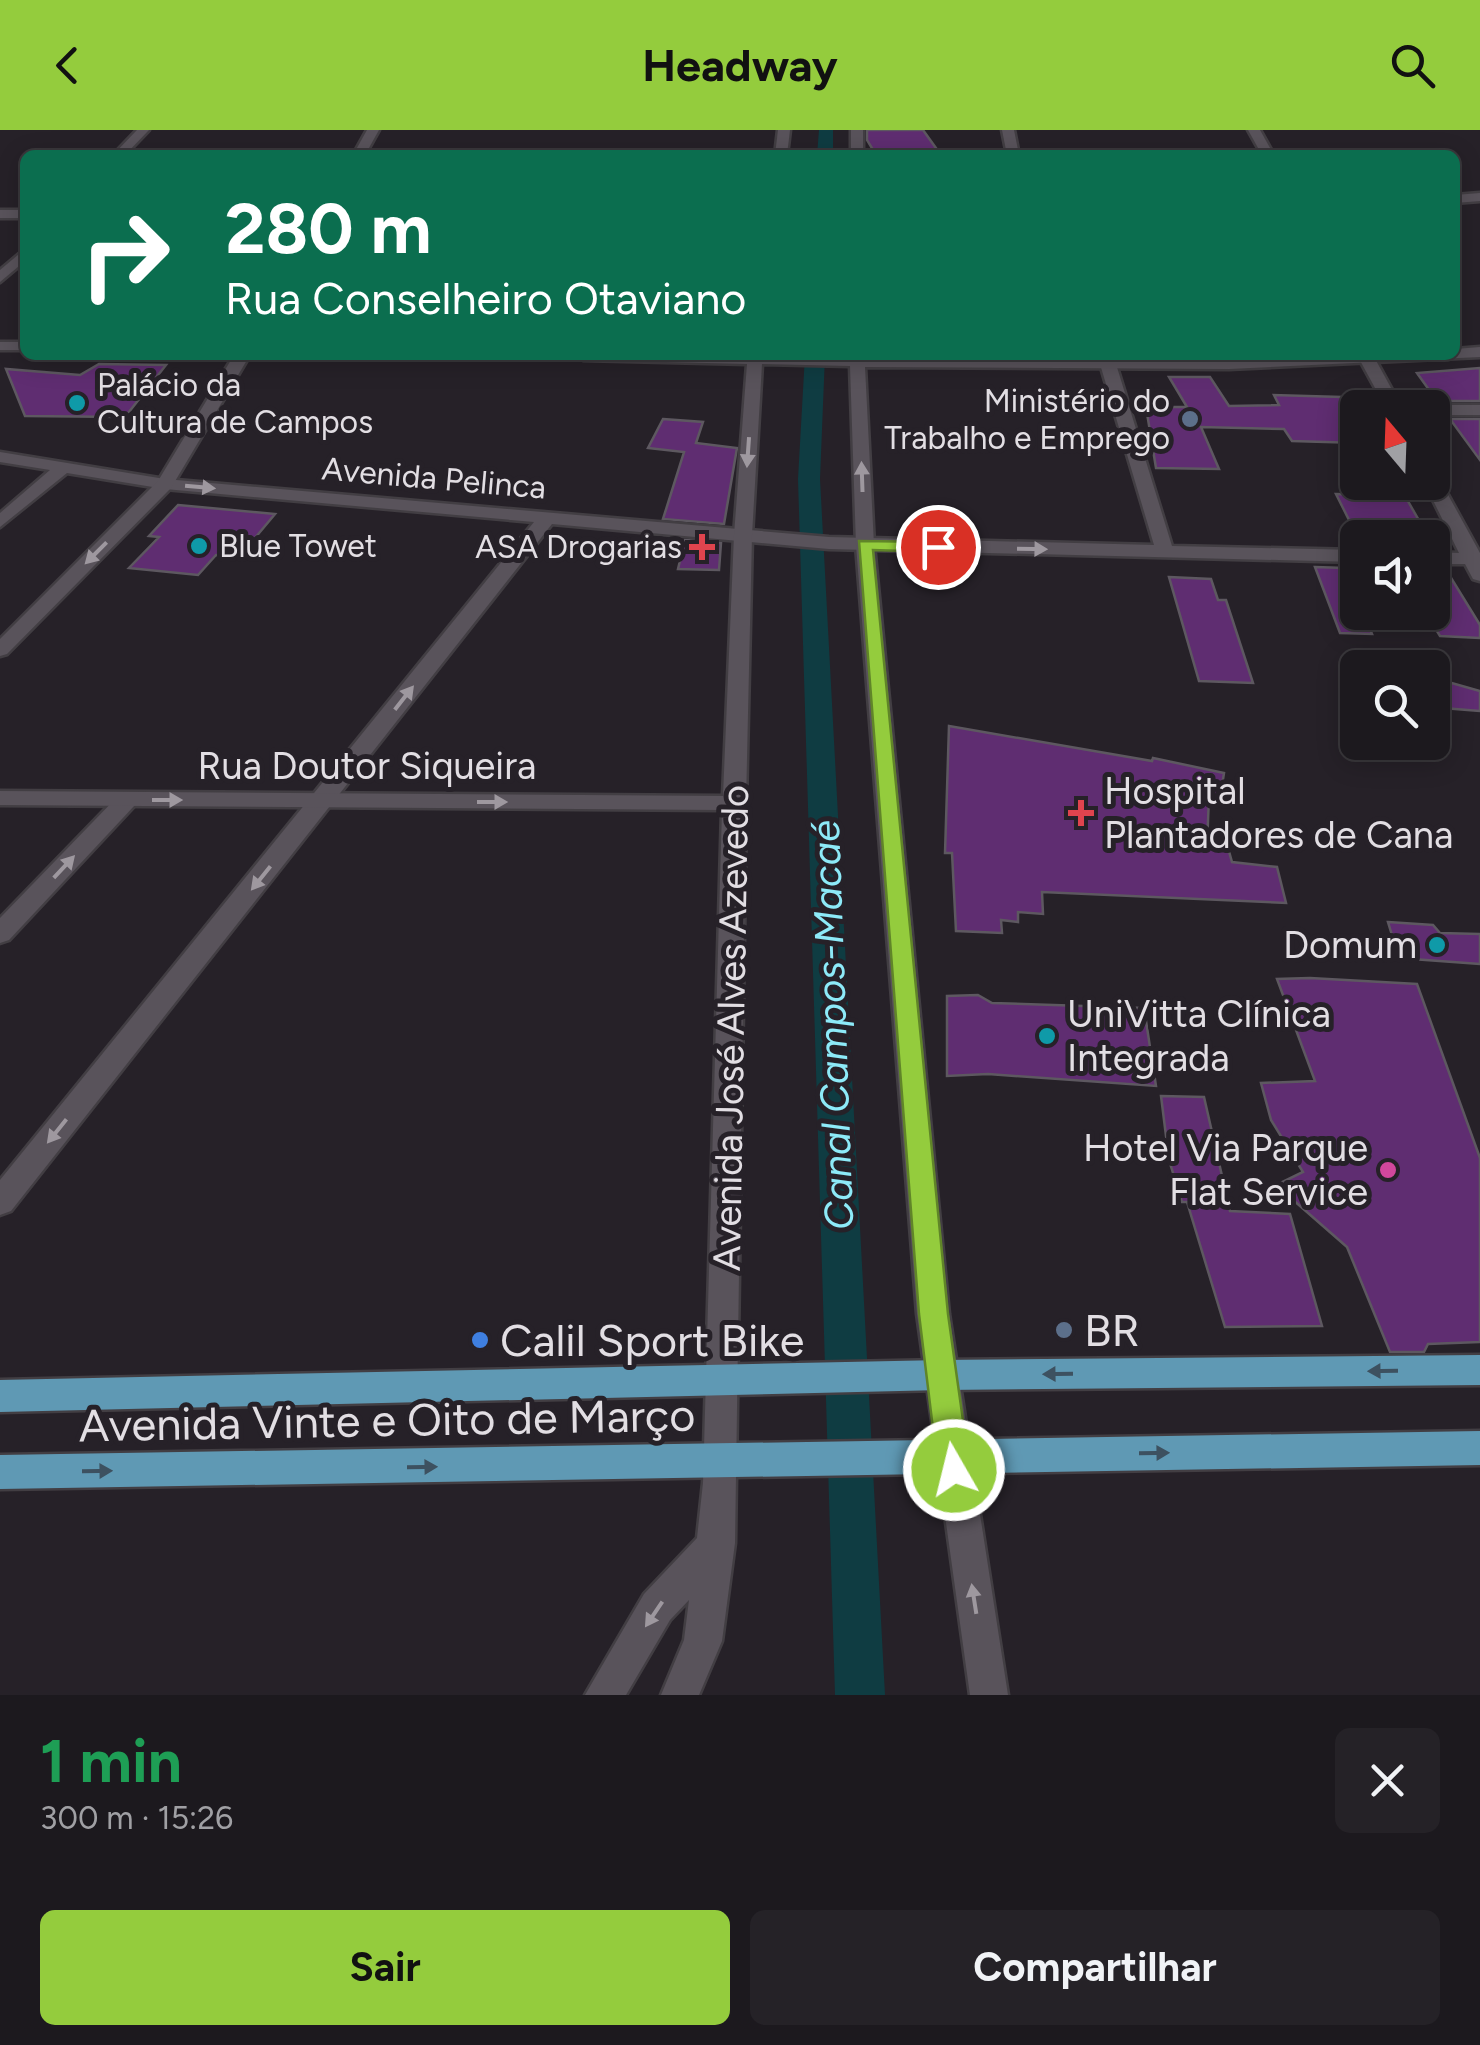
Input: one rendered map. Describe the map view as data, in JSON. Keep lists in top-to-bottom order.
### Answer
{
  "streets": {
    "main road": [
      "Avenida Pelinca",
      "Rua Doutor Siqueira",
      "Avenida José Alves Azevedo",
      "Avenida Vinte e Oito de Março"
    ]
  },
  "crossings": [
    ["Avenida Pelinca", "Avenida José Alves Azevedo"],
    ["Rua Doutor Siqueira", "Avenida José Alves Azevedo"],
    ["Avenida José Alves Azevedo", "Avenida Vinte e Oito de Março"]
  ],
  "one_way": ["Rua Doutor Siqueira"],
  "water": ["Canal Campos-Macaé"],
  "places": {
    "other": [
      "Palácio da Cultura de Campos",
      "Ministério do Trabalho e Emprego",
      "Blue Towet",
      "Domum",
      "UniVitta Clínica Integrada",
      "Hotel Via Parque Flat Service",
      "BR",
      "Calil Sport Bike"
    ],
    "health": ["ASA Drogarias", "Hospital Plantadores de Cana"]
  },
  "north": "top",
  "page": {
    "header": "Headway",
    "turn": ["280 m", "Rua Conselheiro Otaviano"],
    "heading": ["1 min", "300 m · 15:26"],
    "buttons": ["Sair", "Compartilhar"]
  }
}
